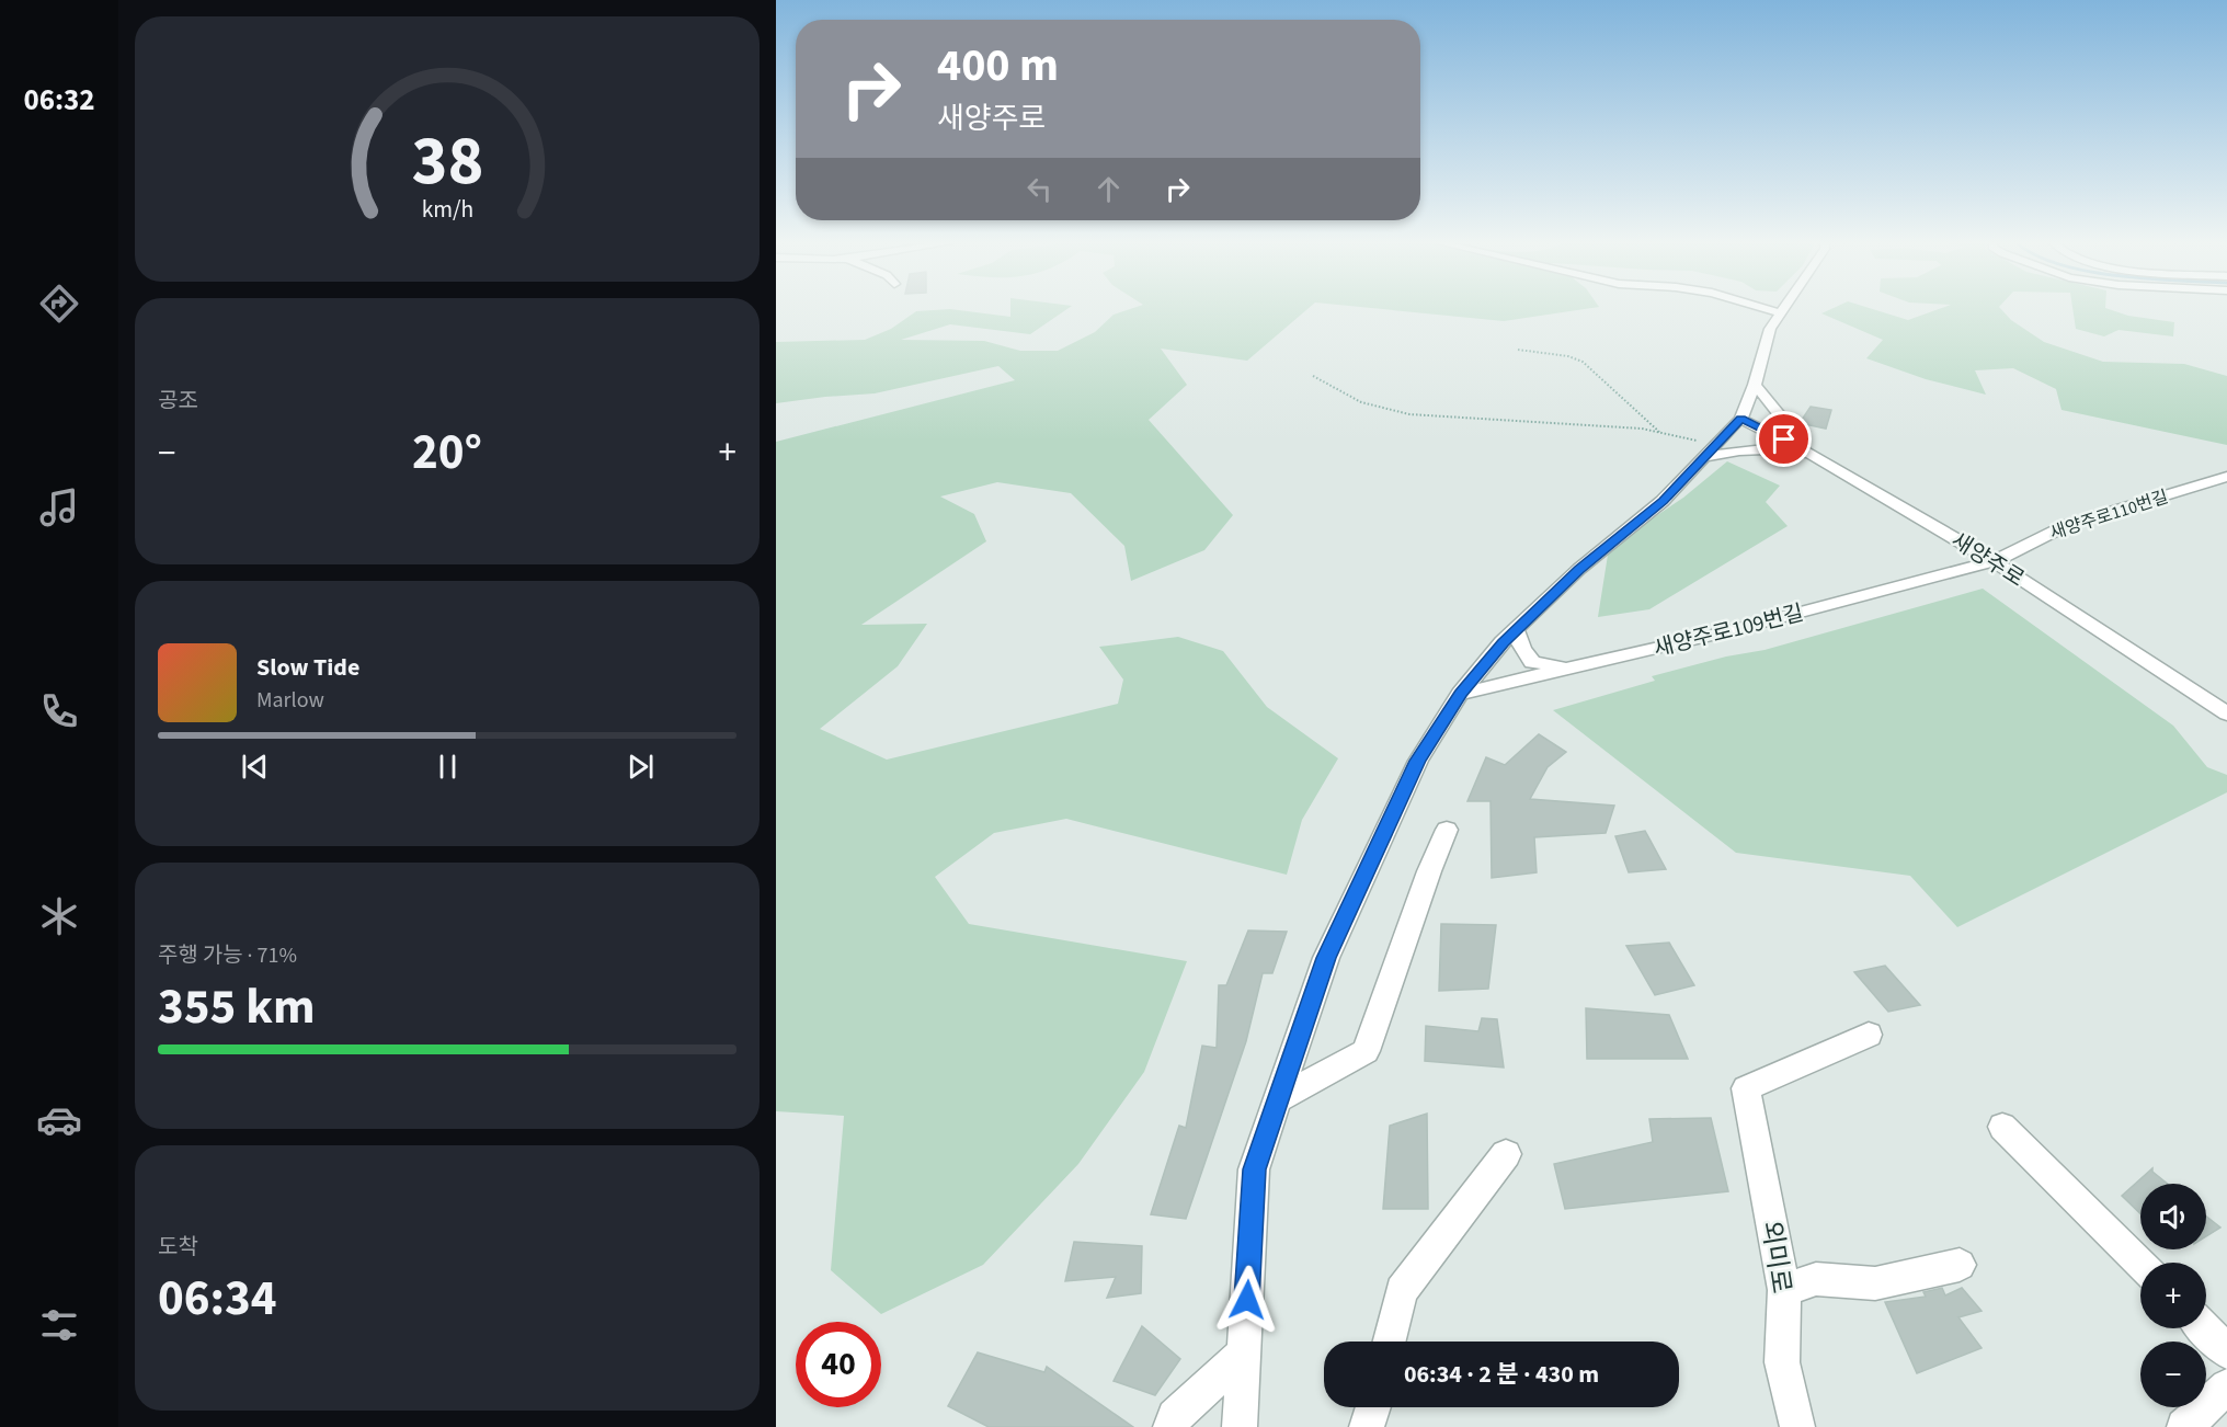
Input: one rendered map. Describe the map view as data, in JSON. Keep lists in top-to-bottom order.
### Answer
{
  "streets": {
    "street": [
      "새양주로110번길",
      "새양주로",
      "새양주로109번길",
      "외미로"
    ]
  },
  "crossings": [
    ["새양주로110번길", "새양주로"],
    ["새양주로110번길", "새양주로109번길"],
    ["새양주로", "새양주로109번길"]
  ],
  "page": {
    "tabs": "06:32",
    "turn": ["400 m", "새양주로"],
    "tile": [
      "공조",
      ["주행 가능 · 71%", "355 km"],
      ["도착", "06:34"]
    ],
    "heat": ["−", "20°", "+"],
    "song": ["Slow Tide", "Marlow"],
    "map_buttons": ["+", "−"],
    "limit": "40",
    "trip": "06:34 · 2 분 · 430 m",
    "gauge": ["38", "km/h"]
  }
}
